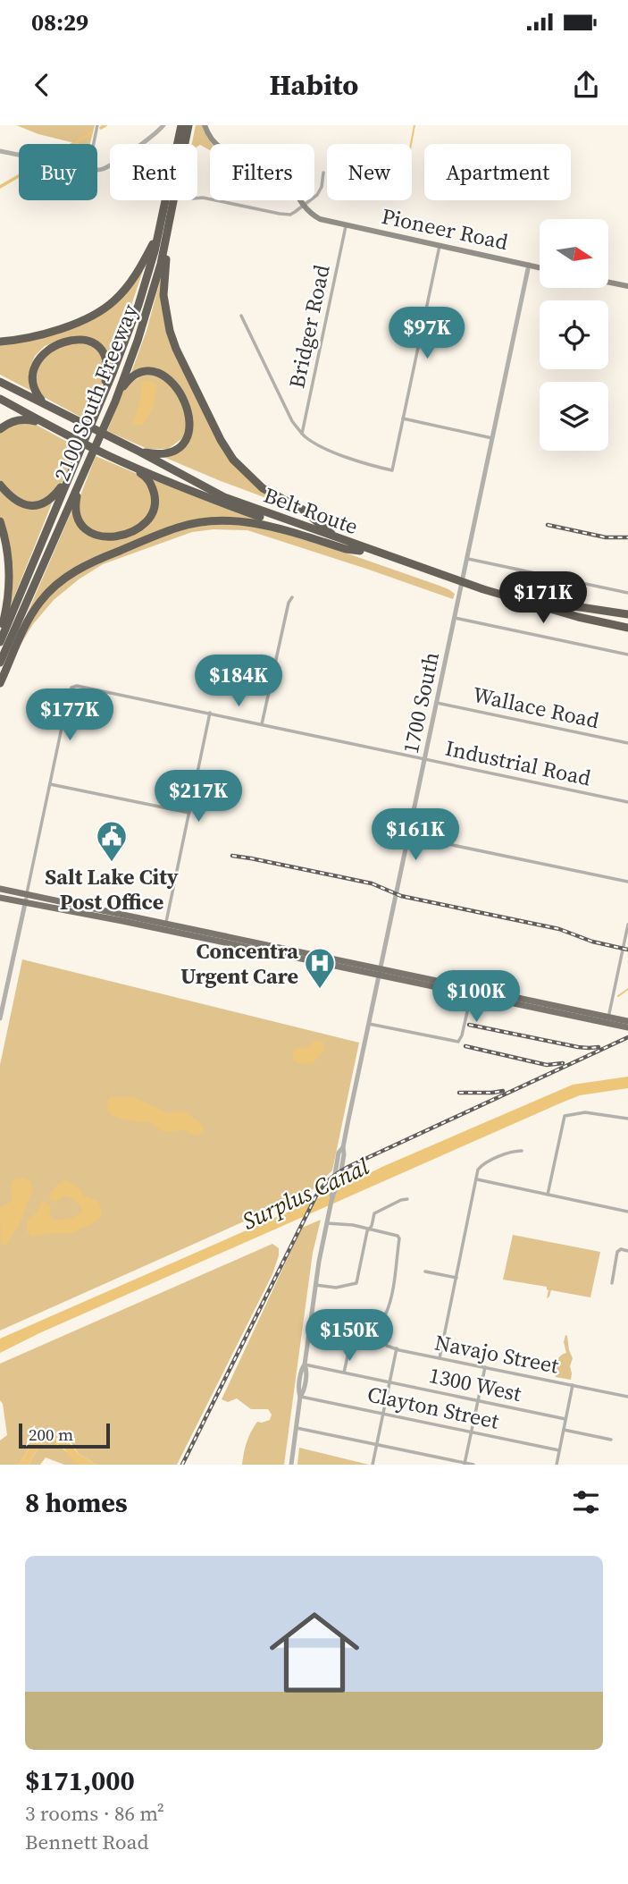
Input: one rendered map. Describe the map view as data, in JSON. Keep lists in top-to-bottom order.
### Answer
{
  "streets": {
    "highway": ["2100 South Freeway", "Belt Route"],
    "main road": ["Pioneer Road"],
    "street": [
      "Bridger Road",
      "1700 South",
      "Wallace Road",
      "Industrial Road",
      "Navajo Street",
      "1300 West",
      "Clayton Street"
    ]
  },
  "crossings": [
    ["Pioneer Road", "Bridger Road"],
    ["Pioneer Road", "1700 South"],
    ["1700 South", "Wallace Road"],
    ["1700 South", "Industrial Road"],
    ["1700 South", "1300 West"],
    ["1700 South", "Clayton Street"]
  ],
  "water": ["Surplus Canal"],
  "places": {
    "public building": ["Salt Lake City Post Office"],
    "hospital": ["Concentra Urgent Care"]
  },
  "scale_bar": "200 m",
  "north": "right",
  "page": {
    "status": "08:29",
    "header": "Habito",
    "chip": [
      "Buy",
      "Rent",
      "Filters",
      "New",
      "Apartment"
    ],
    "price": [
      "$97K",
      "$171K",
      "$184K",
      "$177K",
      "$217K",
      "$161K",
      "$100K",
      "$150K"
    ],
    "scale": "200 m",
    "heading": "8 homes",
    "list": [
      {
        "name": "$171,000",
        "note": "3 rooms · 86 m² · Bennett Road"
      }
    ]
  }
}
